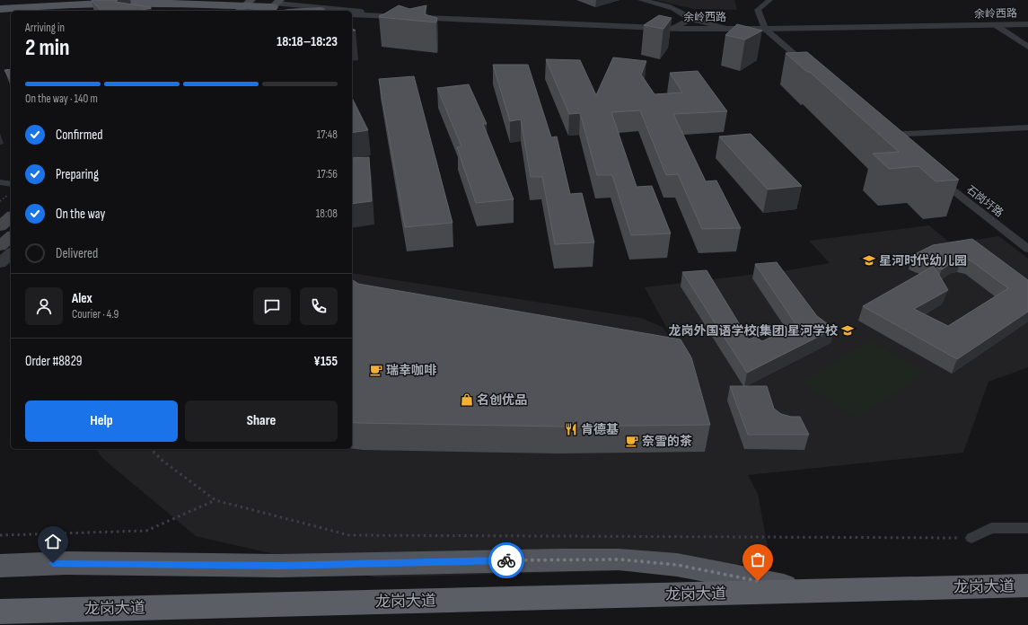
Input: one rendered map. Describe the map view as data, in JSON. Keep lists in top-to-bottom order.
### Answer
{
  "streets": {
    "highway": ["龙岗大道"],
    "street": ["余岭西路", "石岗圩路"]
  },
  "places": {
    "school or university": ["星河时代幼儿园", "龙岗外国语学校(集团)星河学校"],
    "cafe": ["瑞幸咖啡", "奈雪的茶"],
    "shop": ["名创优品"],
    "restaurant": ["肯德基"]
  },
  "page": {
    "heading": ["2 min", "Arriving in", "18:18–18:23"],
    "panel": [
      "Alex",
      "Courier · 4.9",
      "Order #8829",
      "¥155"
    ],
    "bar": "On the way · 140 m",
    "list": [
      ["Confirmed", "17:48"],
      ["Preparing", "17:56"],
      ["On the way", "18:08"],
      "Delivered"
    ],
    "buttons": ["Help", "Share"]
  }
}
